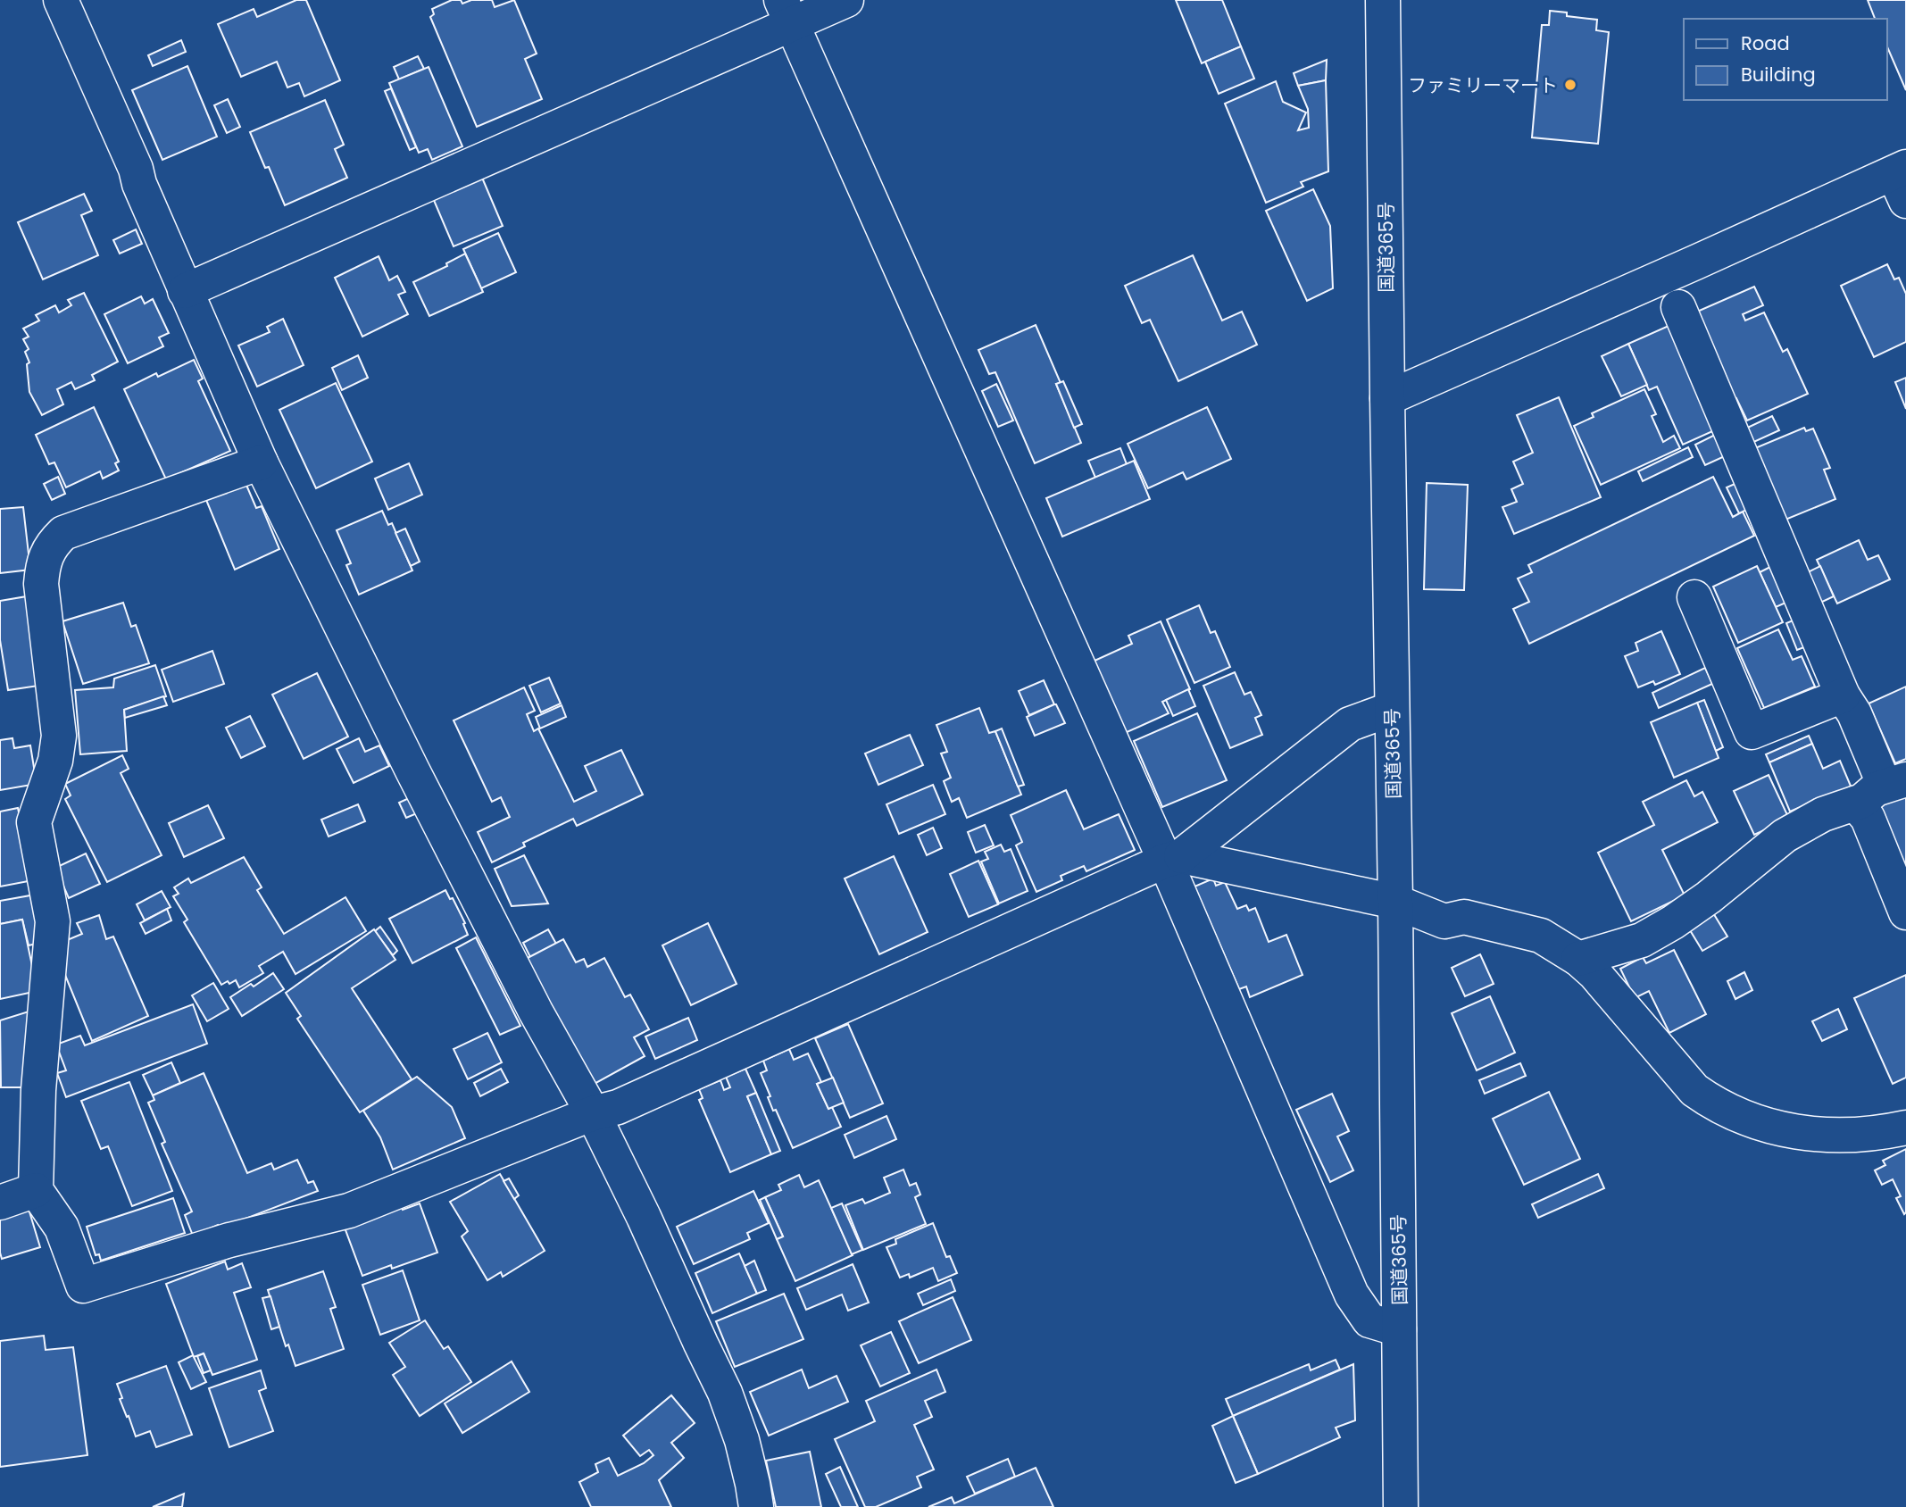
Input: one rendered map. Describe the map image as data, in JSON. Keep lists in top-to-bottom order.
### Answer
{
  "streets": {
    "main road": ["国道365号"]
  },
  "places": ["ファミリーマート"],
  "legend": ["Road", "Building"]
}
